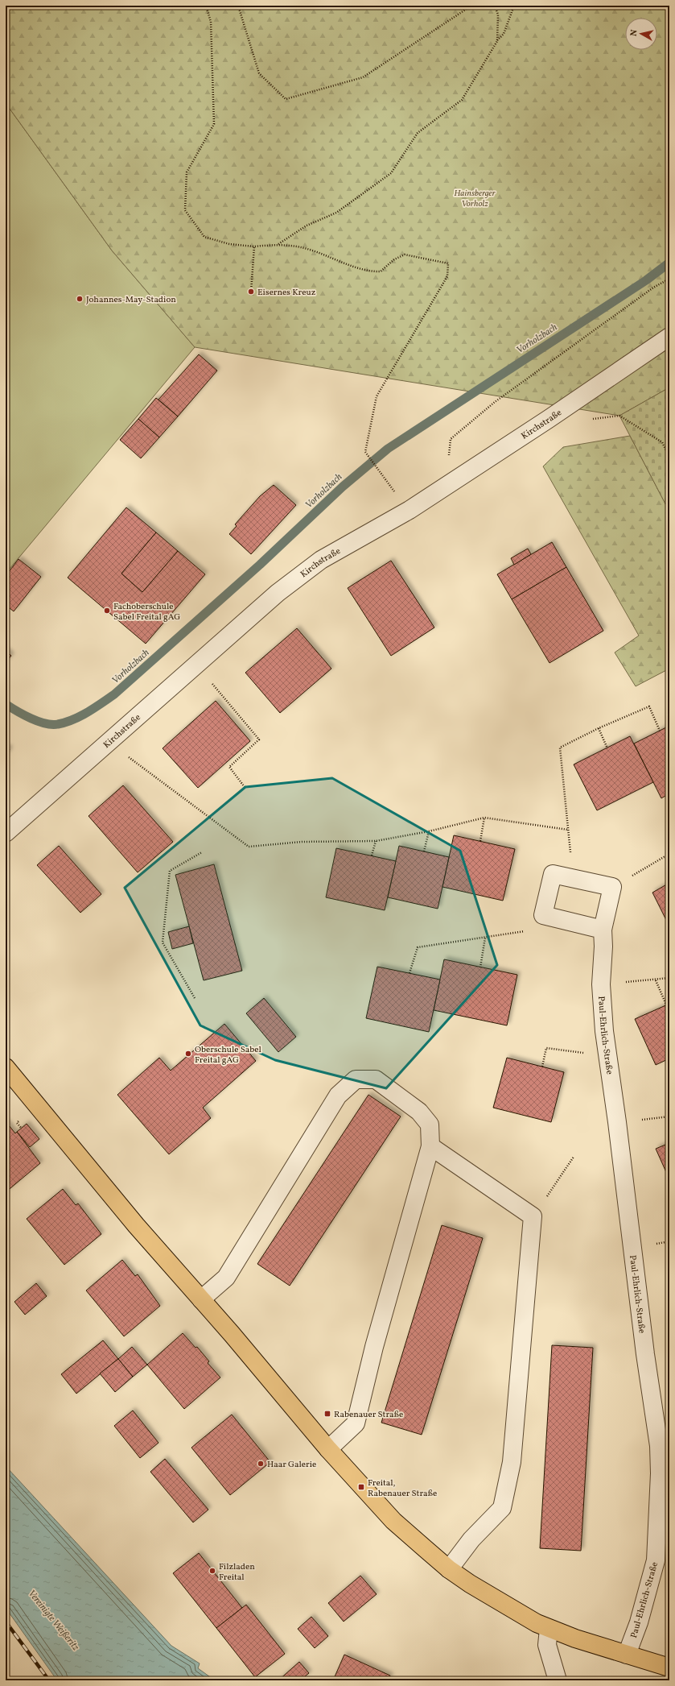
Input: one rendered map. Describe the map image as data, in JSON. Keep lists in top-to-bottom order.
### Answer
{
  "streets": {
    "street": ["Kirchstraße", "Paul-Ehrlich-Straße"]
  },
  "water": ["Vorholzbach", "Vereinigte Weißeritz"],
  "parks": ["Hainsberger Vorholz"],
  "places": {
    "other": [
      "Eisernes Kreuz",
      "Johannes-May-Stadion",
      "Fachoberschule Sabel Freital gAG",
      "Oberschule Sabel Freital gAG",
      "Haar Galerie",
      "Filzladen Freital"
    ],
    "transit": ["Rabenauer Straße", "Freital, Rabenauer Straße"]
  },
  "north": "left"
}
